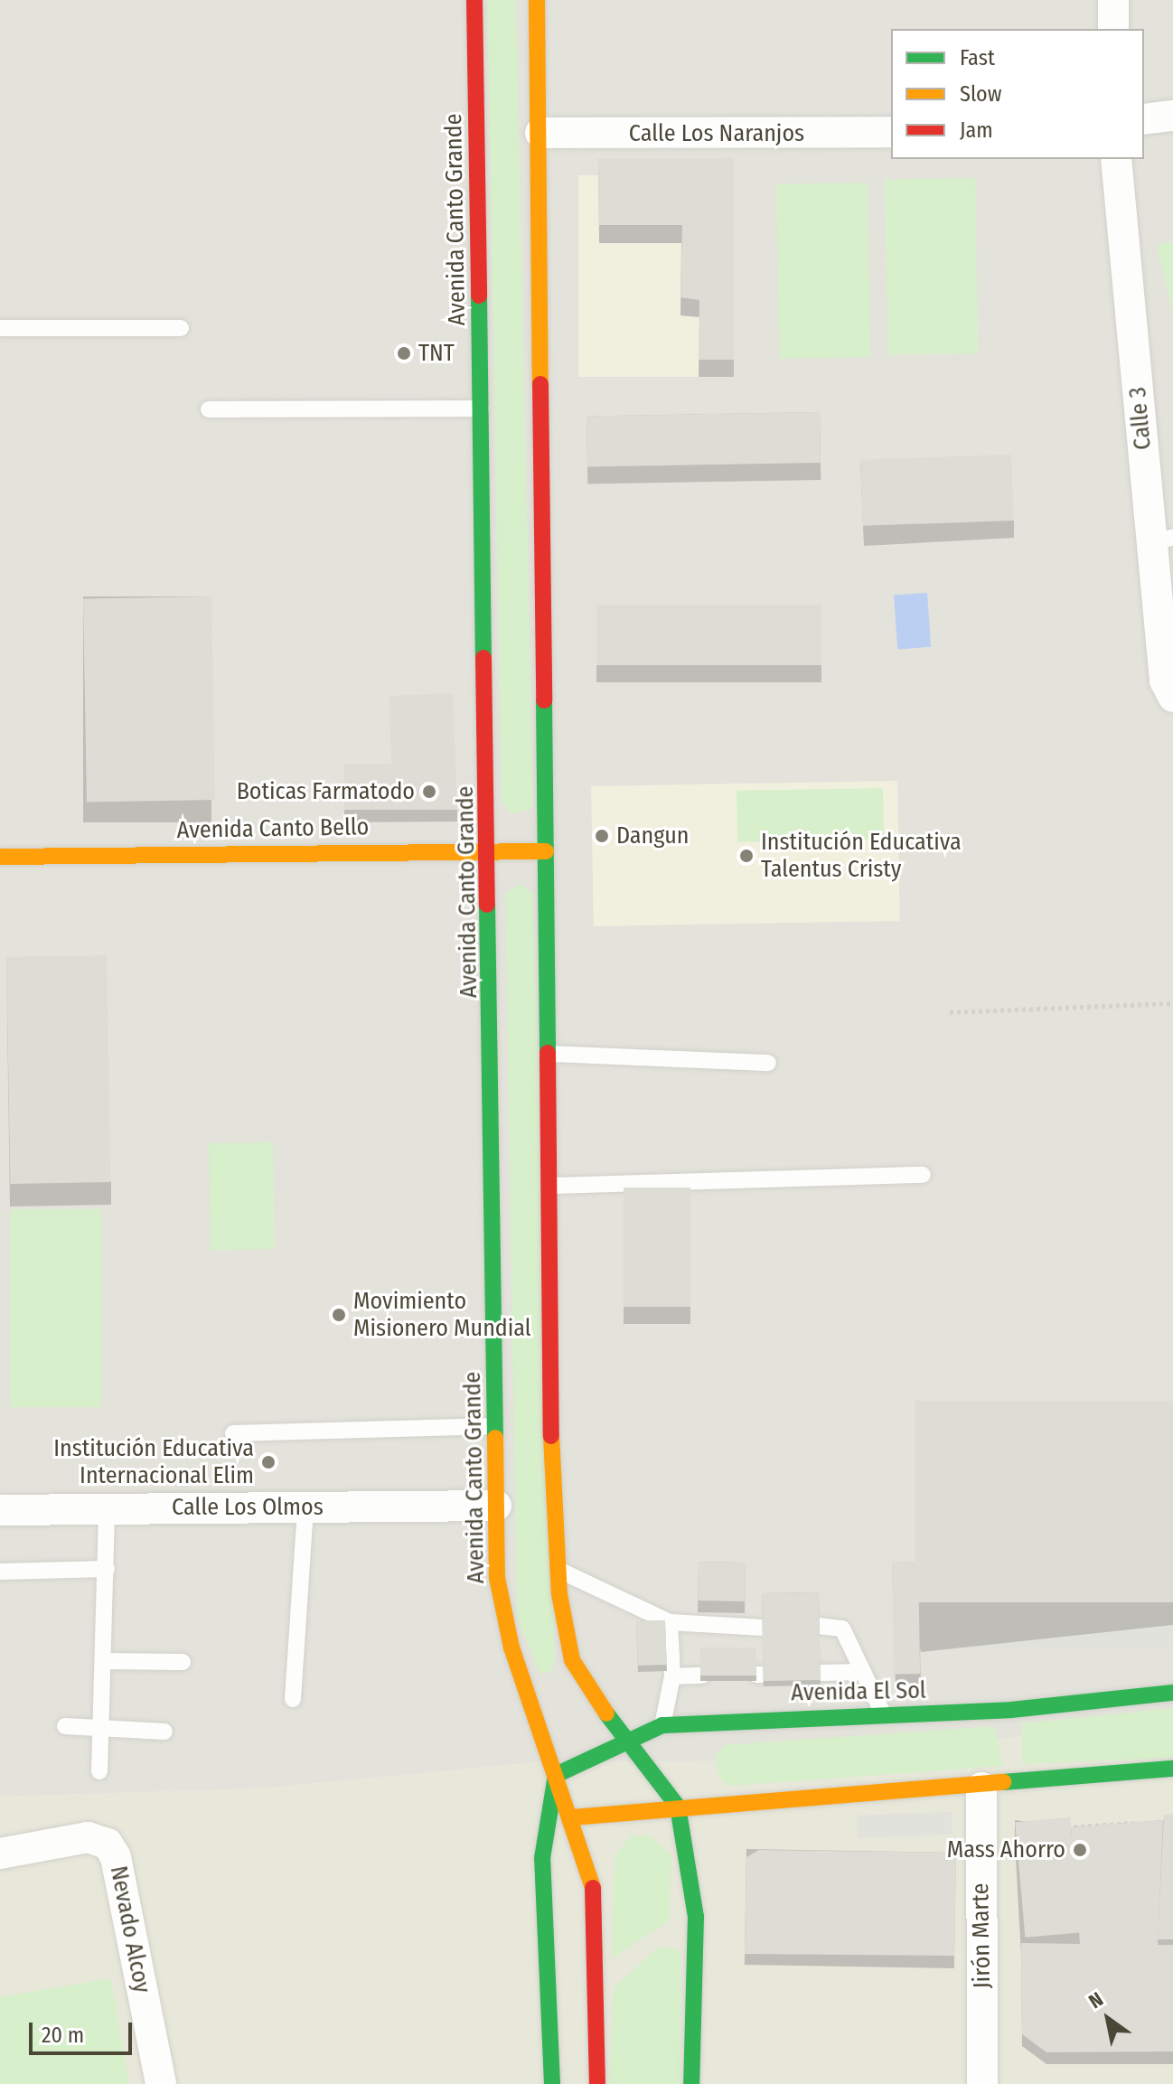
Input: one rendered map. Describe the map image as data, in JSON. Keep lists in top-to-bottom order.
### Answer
{
  "streets": {
    "main road": ["Avenida Canto Grande", "Avenida Canto Bello", "Avenida El Sol"],
    "street": [
      "Calle Los Naranjos",
      "Calle 3",
      "Calle Los Olmos",
      "Nevado Alcoy",
      "Jirón Marte"
    ]
  },
  "crossings": [
    ["Avenida Canto Grande", "Avenida Canto Bello"],
    ["Avenida Canto Grande", "Calle Los Olmos"],
    ["Avenida Canto Grande", "Avenida El Sol"]
  ],
  "places": [
    "TNT",
    "Boticas Farmatodo",
    "Dangun",
    "Institución Educativa Talentus Cristy",
    "Movimiento Misionero Mundial",
    "Institución Educativa Internacional Elim",
    "Mass Ahorro"
  ],
  "legend": ["Fast", "Slow", "Jam"],
  "scale_bar": "20 m",
  "north": "top left"
}
